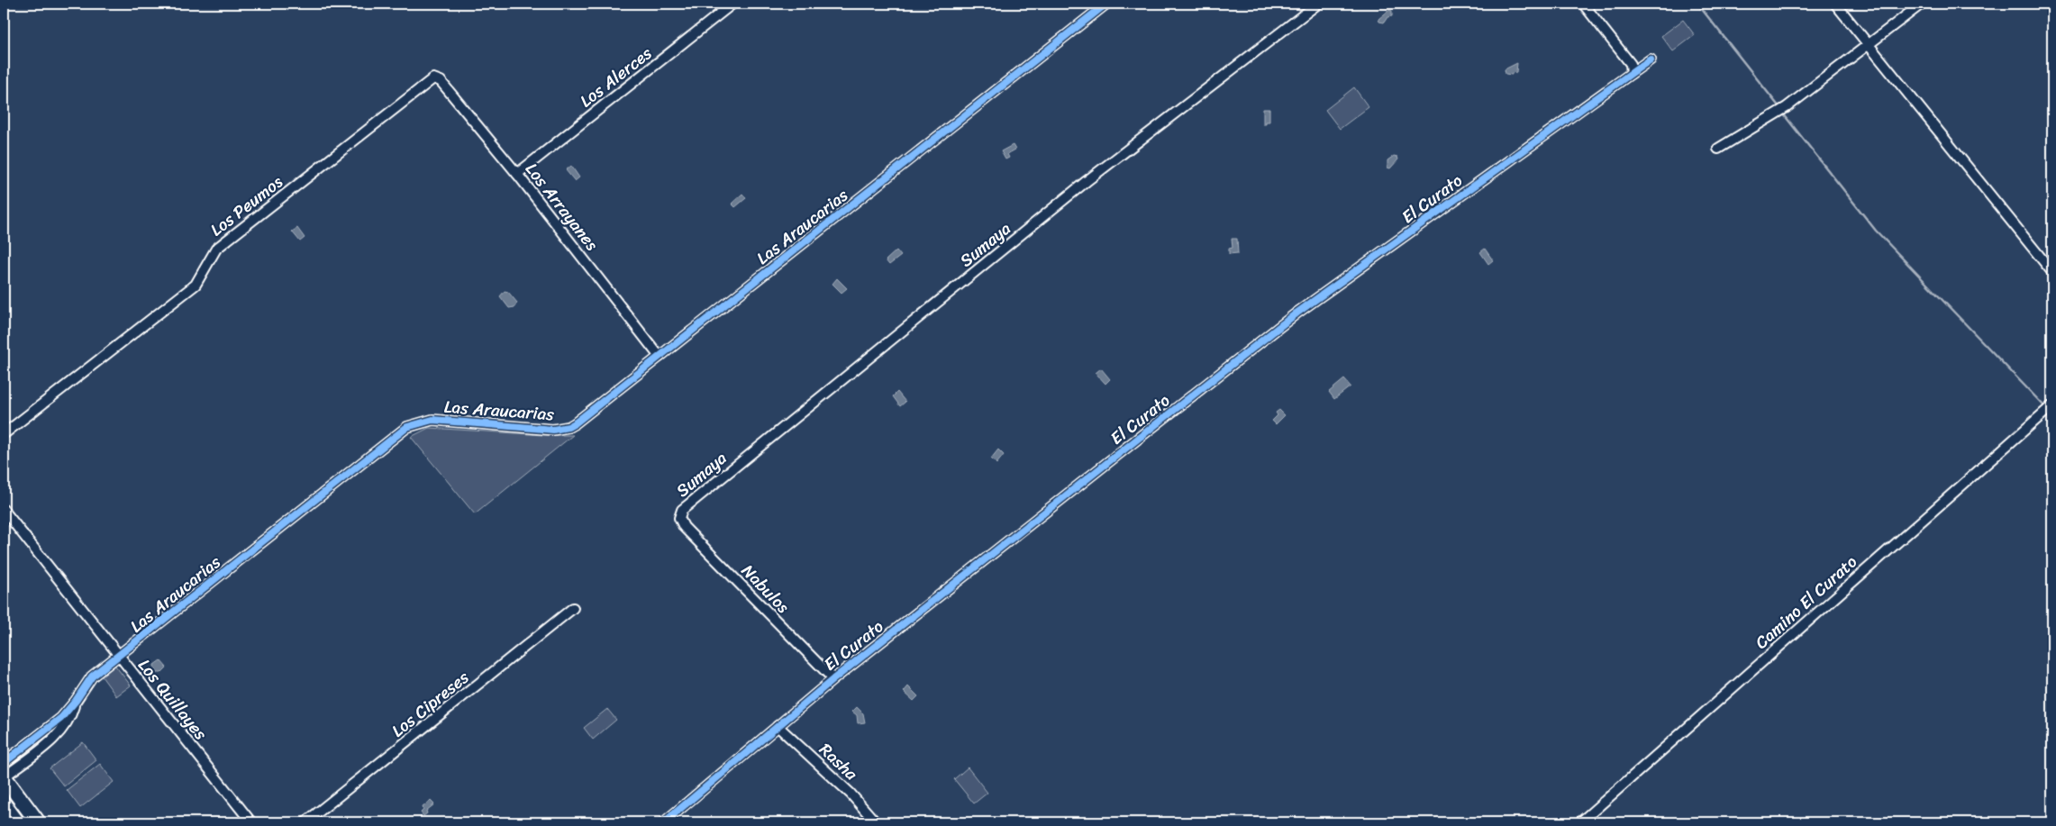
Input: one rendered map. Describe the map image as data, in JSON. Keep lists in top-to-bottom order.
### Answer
{
  "streets": {
    "street": [
      "Los Alerces",
      "El Curato",
      "Los Peumos",
      "Los Arrayanes",
      "Las Araucarias",
      "Sumaya",
      "Nabulos",
      "Camino El Curato",
      "Los Quillayes",
      "Los Cipreses",
      "Rasha"
    ]
  },
  "crossings": [
    ["Los Alerces", "Los Arrayanes"],
    ["El Curato", "Nabulos"],
    ["El Curato", "Rasha"],
    ["Los Peumos", "Los Arrayanes"],
    ["Los Arrayanes", "Las Araucarias"],
    ["Las Araucarias", "Los Quillayes"],
    ["Sumaya", "Nabulos"]
  ]
}
